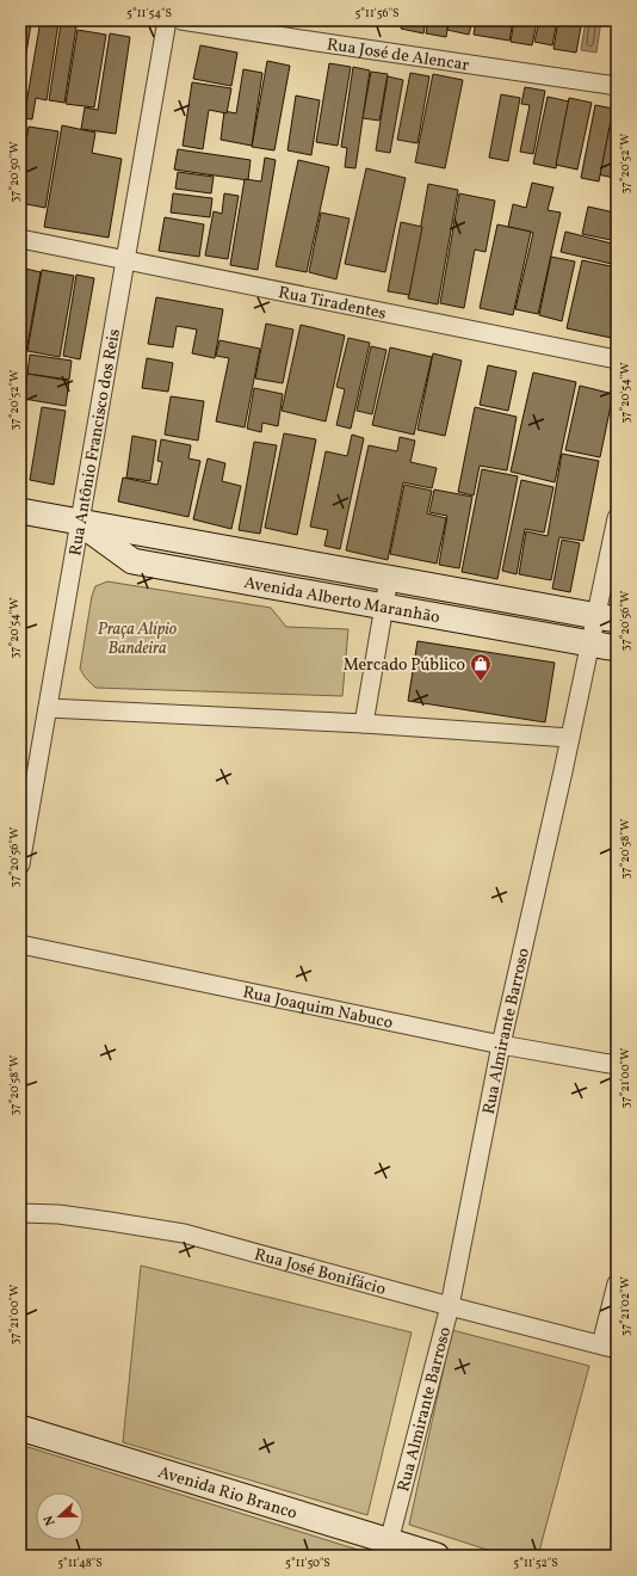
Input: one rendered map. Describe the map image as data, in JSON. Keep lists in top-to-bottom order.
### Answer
{
  "streets": {
    "main road": ["Avenida Alberto Maranhão", "Avenida Rio Branco"],
    "street": [
      "Rua José de Alencar",
      "Rua Tiradentes",
      "Rua Antônio Francisco dos Reis",
      "Rua Joaquim Nabuco",
      "Rua Almirante Barroso",
      "Rua José Bonifácio"
    ]
  },
  "crossings": [
    ["Rua Tiradentes", "Rua Antônio Francisco dos Reis"],
    ["Rua Antônio Francisco dos Reis", "Avenida Alberto Maranhão"],
    ["Avenida Alberto Maranhão", "Rua Almirante Barroso"],
    ["Rua Joaquim Nabuco", "Rua Almirante Barroso"],
    ["Rua Almirante Barroso", "Rua José Bonifácio"],
    ["Rua Almirante Barroso", "Avenida Rio Branco"]
  ],
  "parks": ["Praça Alípio Bandeira"],
  "places": {
    "shop": ["Mercado Público"]
  },
  "north": "left",
  "coordinates": [
    "5°11'54\"S",
    "5°11'56\"S",
    "37°20'52\"W",
    "37°20'50\"W",
    "37°20'54\"W",
    "37°20'56\"W",
    "37°20'58\"W",
    "37°21'00\"W",
    "37°21'02\"W",
    "5°11'48\"S",
    "5°11'50\"S",
    "5°11'52\"S"
  ]
}
